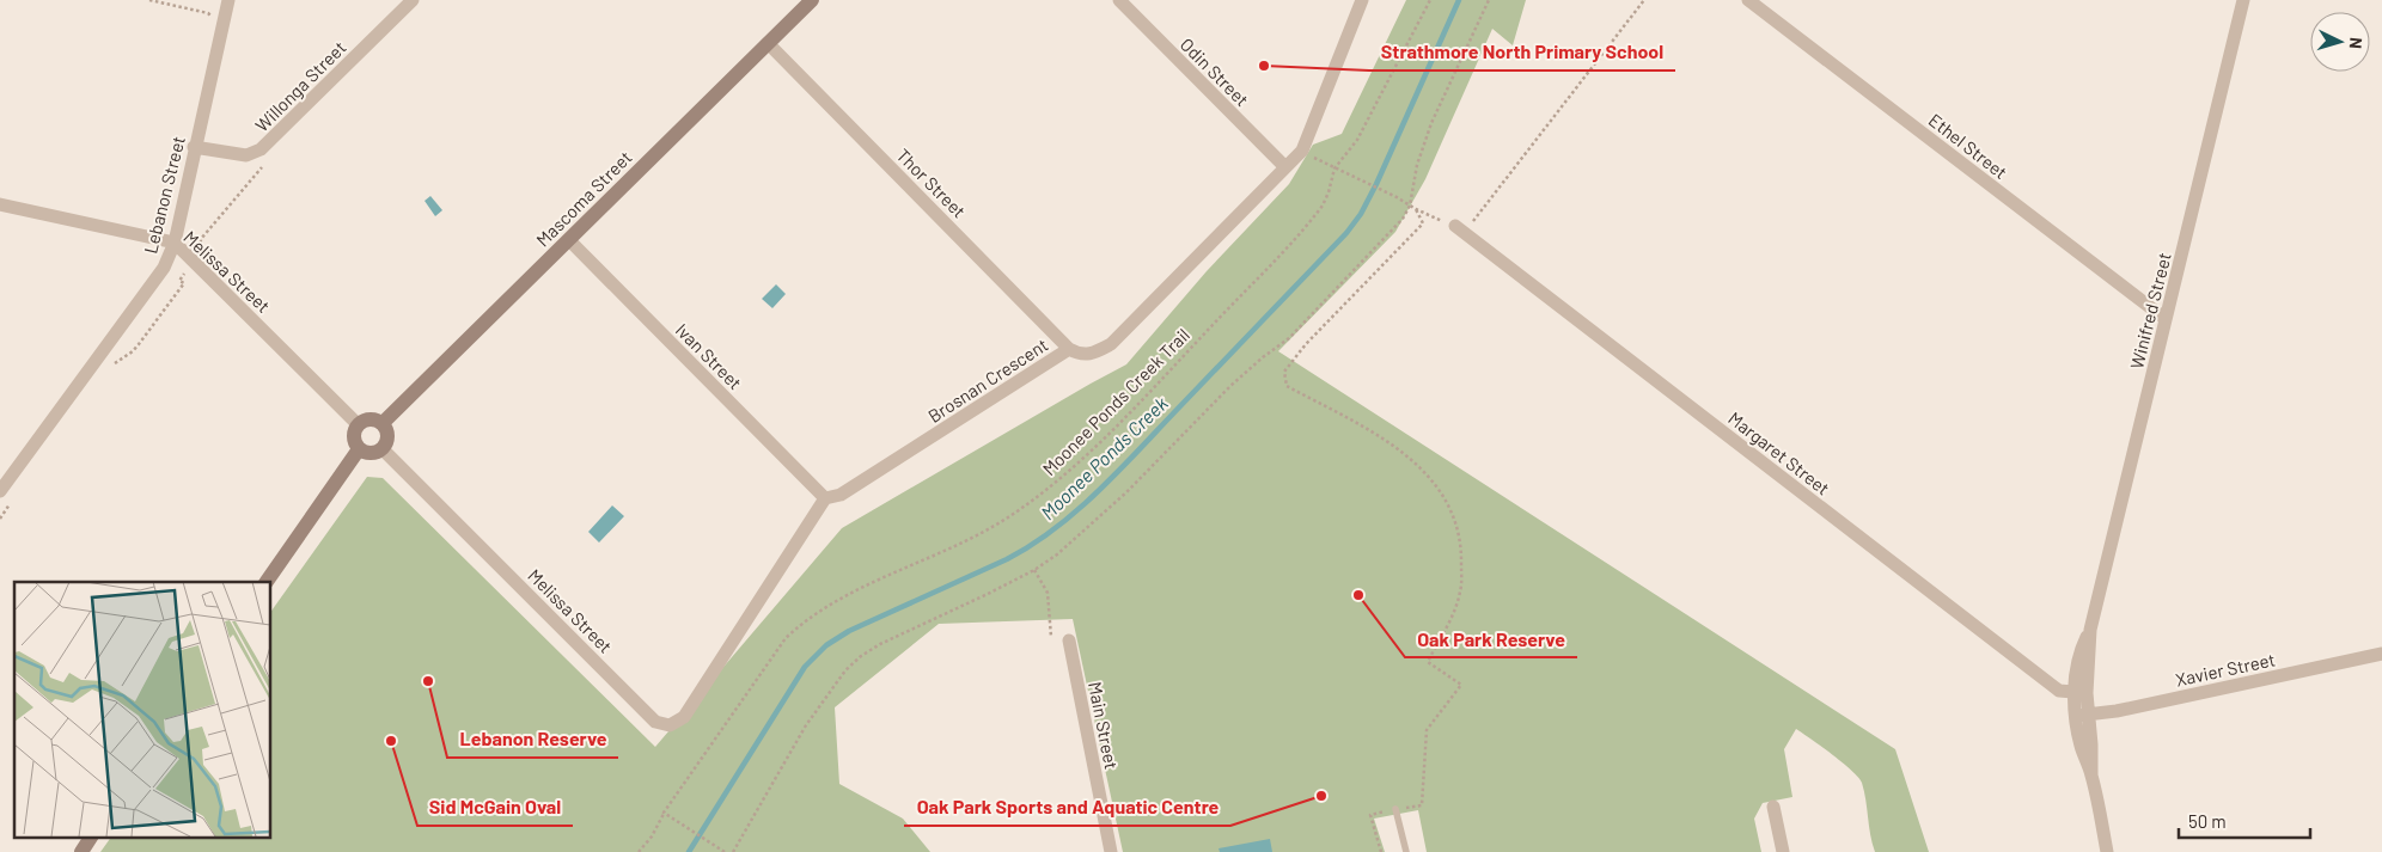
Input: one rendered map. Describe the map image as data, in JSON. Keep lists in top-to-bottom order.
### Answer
{
  "streets": {
    "main road": ["Mascoma Street"],
    "street": [
      "Odin Street",
      "Willonga Street",
      "Ethel Street",
      "Thor Street",
      "Lebanon Street",
      "Melissa Street",
      "Winifred Street",
      "Ivan Street",
      "Brosnan Crescent",
      "Margaret Street",
      "Xavier Street",
      "Main Street"
    ],
    "path": ["Moonee Ponds Creek Trail"]
  },
  "crossings": [
    ["Odin Street", "Brosnan Crescent"],
    ["Willonga Street", "Lebanon Street"],
    ["Ethel Street", "Winifred Street"],
    ["Thor Street", "Mascoma Street"],
    ["Thor Street", "Brosnan Crescent"],
    ["Lebanon Street", "Melissa Street"],
    ["Mascoma Street", "Melissa Street"],
    ["Mascoma Street", "Ivan Street"],
    ["Melissa Street", "Ivan Street"],
    ["Melissa Street", "Brosnan Crescent"],
    ["Winifred Street", "Margaret Street"],
    ["Winifred Street", "Xavier Street"],
    ["Ivan Street", "Brosnan Crescent"]
  ],
  "water": ["Moonee Ponds Creek"],
  "places": [
    "Strathmore North Primary School",
    "Oak Park Reserve",
    "Lebanon Reserve",
    "Sid McGain Oval",
    "Oak Park Sports and Aquatic Centre"
  ],
  "scale_bar": "50 m",
  "north": "right"
}
